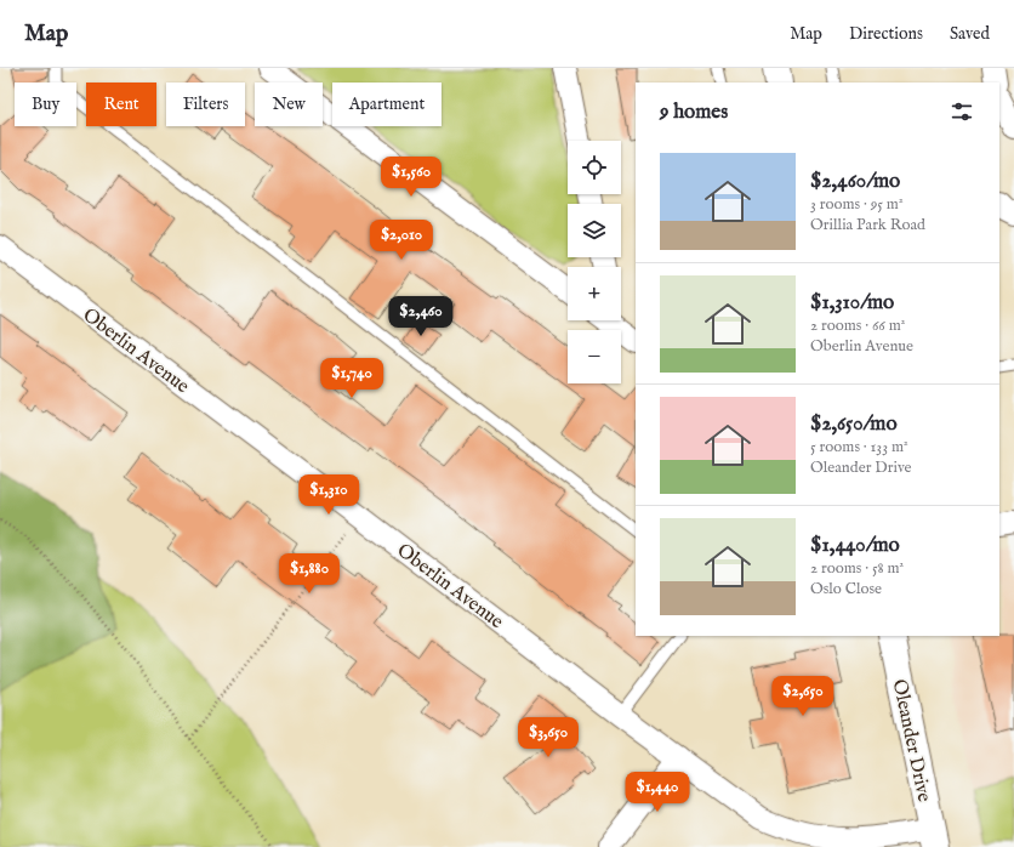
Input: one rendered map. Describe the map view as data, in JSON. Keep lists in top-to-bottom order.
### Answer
{
  "streets": {
    "street": ["Oberlin Avenue", "Oleander Drive"]
  },
  "crossings": [
    ["Oberlin Avenue", "Oleander Drive"]
  ],
  "page": {
    "header": "Map",
    "nav": ["Map", "Directions", "Saved"],
    "chip": [
      "Buy",
      "Rent",
      "Filters",
      "New",
      "Apartment"
    ],
    "heading": "9 homes",
    "map_buttons": ["+", "−"],
    "list": [
      {
        "name": "$2,460/mo",
        "note": "3 rooms · 95 m² · Orillia Park Road"
      },
      {
        "name": "$1,310/mo",
        "note": "2 rooms · 66 m² · Oberlin Avenue"
      },
      {
        "name": "$2,650/mo",
        "note": "5 rooms · 133 m² · Oleander Drive"
      },
      {
        "name": "$1,440/mo",
        "note": "2 rooms · 58 m² · Oslo Close"
      }
    ],
    "price": [
      "$1,560",
      "$2,010",
      "$2,460",
      "$1,740",
      "$1,310",
      "$1,880",
      "$2,650",
      "$3,650",
      "$1,440"
    ]
  }
}
